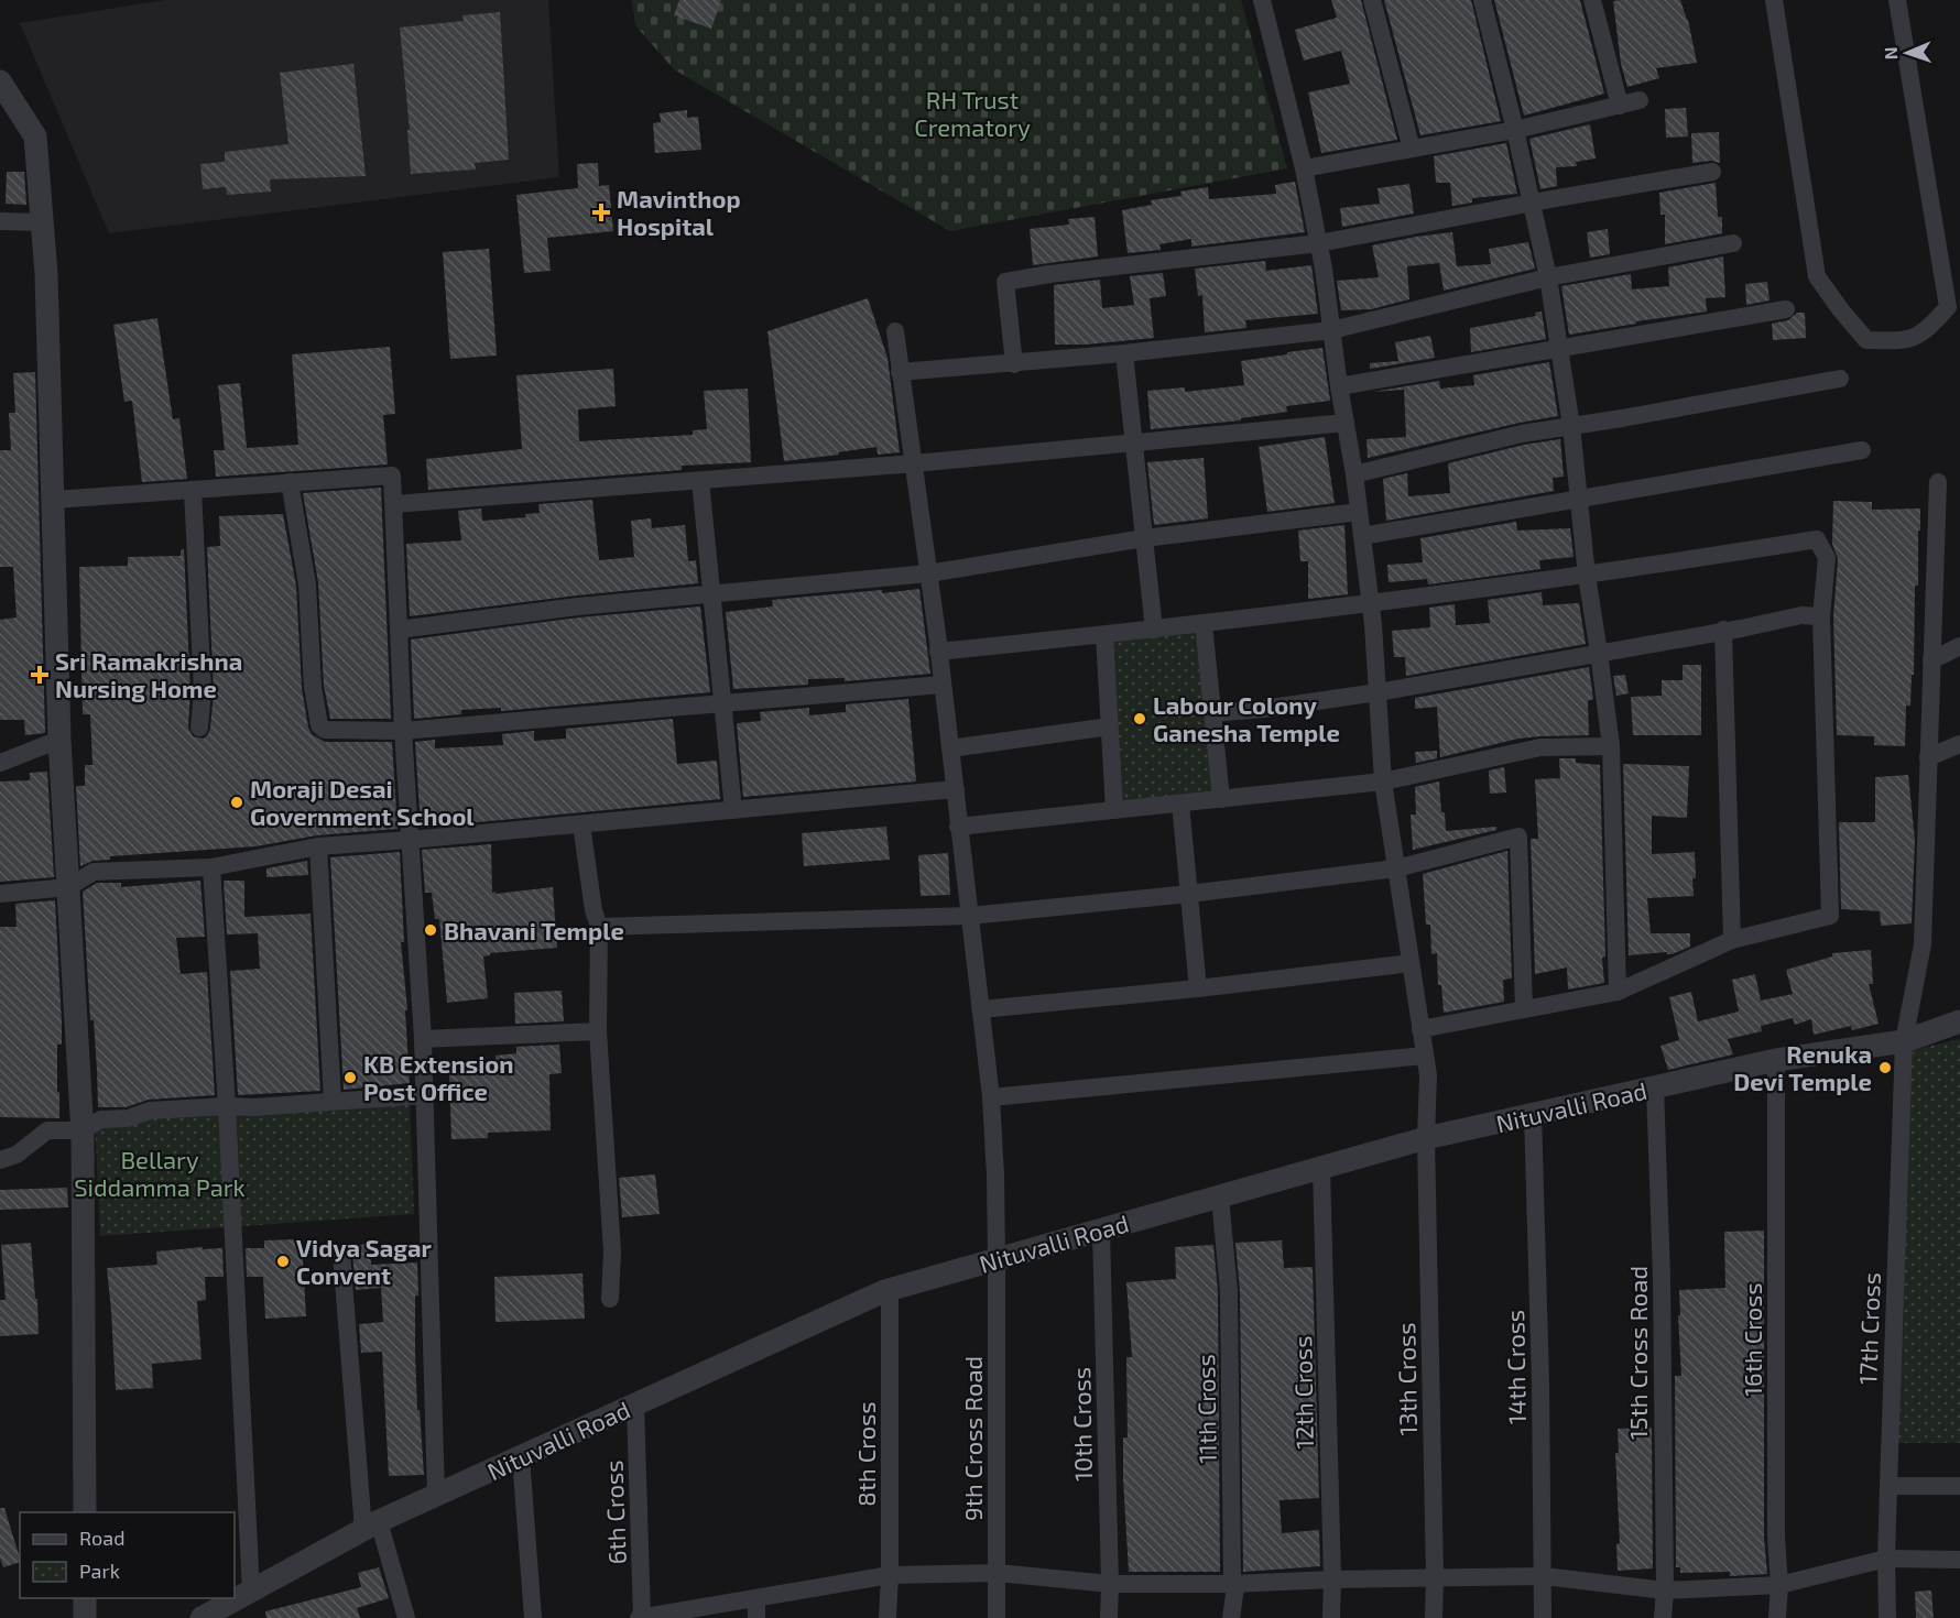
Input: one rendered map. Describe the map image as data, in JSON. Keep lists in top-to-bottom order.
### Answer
{
  "streets": {
    "street": [
      "Nituvalli Road",
      "17th Cross",
      "16th Cross",
      "15th Cross Road",
      "14th Cross",
      "13th Cross",
      "12th Cross",
      "11th Cross",
      "10th Cross",
      "9th Cross Road",
      "8th Cross",
      "6th Cross"
    ]
  },
  "crossings": [
    ["Nituvalli Road", "17th Cross"],
    ["Nituvalli Road", "16th Cross"],
    ["Nituvalli Road", "15th Cross Road"],
    ["Nituvalli Road", "14th Cross"],
    ["Nituvalli Road", "13th Cross"],
    ["Nituvalli Road", "12th Cross"],
    ["Nituvalli Road", "11th Cross"],
    ["Nituvalli Road", "10th Cross"],
    ["Nituvalli Road", "9th Cross Road"],
    ["Nituvalli Road", "8th Cross"],
    ["Nituvalli Road", "6th Cross"]
  ],
  "parks": ["RH Trust Crematory", "Bellary Siddamma Park"],
  "places": {
    "health": ["Mavinthop Hospital", "Sri Ramakrishna Nursing Home"],
    "other": [
      "Labour Colony Ganesha Temple",
      "Moraji Desai Government School",
      "Bhavani Temple",
      "Renuka Devi Temple",
      "KB Extension Post Office",
      "Vidya Sagar Convent"
    ]
  },
  "legend": ["Road", "Park"],
  "north": "left"
}
